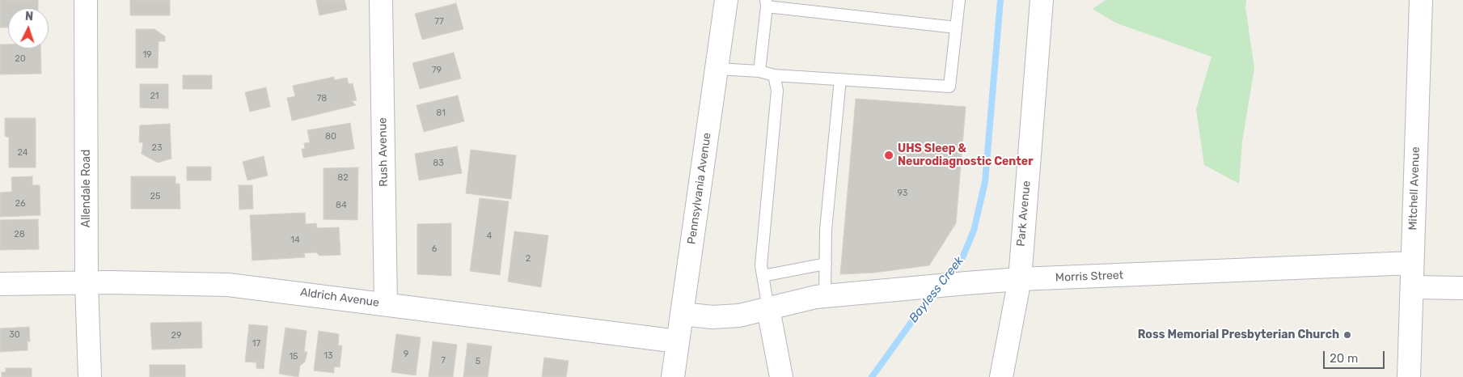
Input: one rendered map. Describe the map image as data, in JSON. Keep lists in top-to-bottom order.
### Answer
{
  "streets": {
    "street": [
      "Rush Avenue",
      "Allendale Road",
      "Pennsylvania Avenue",
      "Mitchell Avenue",
      "Park Avenue",
      "Morris Street",
      "Aldrich Avenue"
    ]
  },
  "crossings": [
    ["Rush Avenue", "Aldrich Avenue"],
    ["Allendale Road", "Aldrich Avenue"],
    ["Pennsylvania Avenue", "Morris Street"],
    ["Pennsylvania Avenue", "Aldrich Avenue"],
    ["Mitchell Avenue", "Morris Street"],
    ["Park Avenue", "Morris Street"]
  ],
  "water": ["Bayless Creek"],
  "places": ["UHS Sleep & Neurodiagnostic Center", "Ross Memorial Presbyterian Church"],
  "house_numbers": [
    "77",
    "19",
    "20",
    "79",
    "21",
    "78",
    "81",
    "80",
    "23",
    "24",
    "83",
    "82",
    "93",
    "25",
    "26",
    "84",
    "28",
    "4",
    "14",
    "6",
    "2",
    "30",
    "29",
    "17",
    "9",
    "13",
    "15",
    "7",
    "5"
  ],
  "scale_bar": "20 m",
  "north": "top"
}
